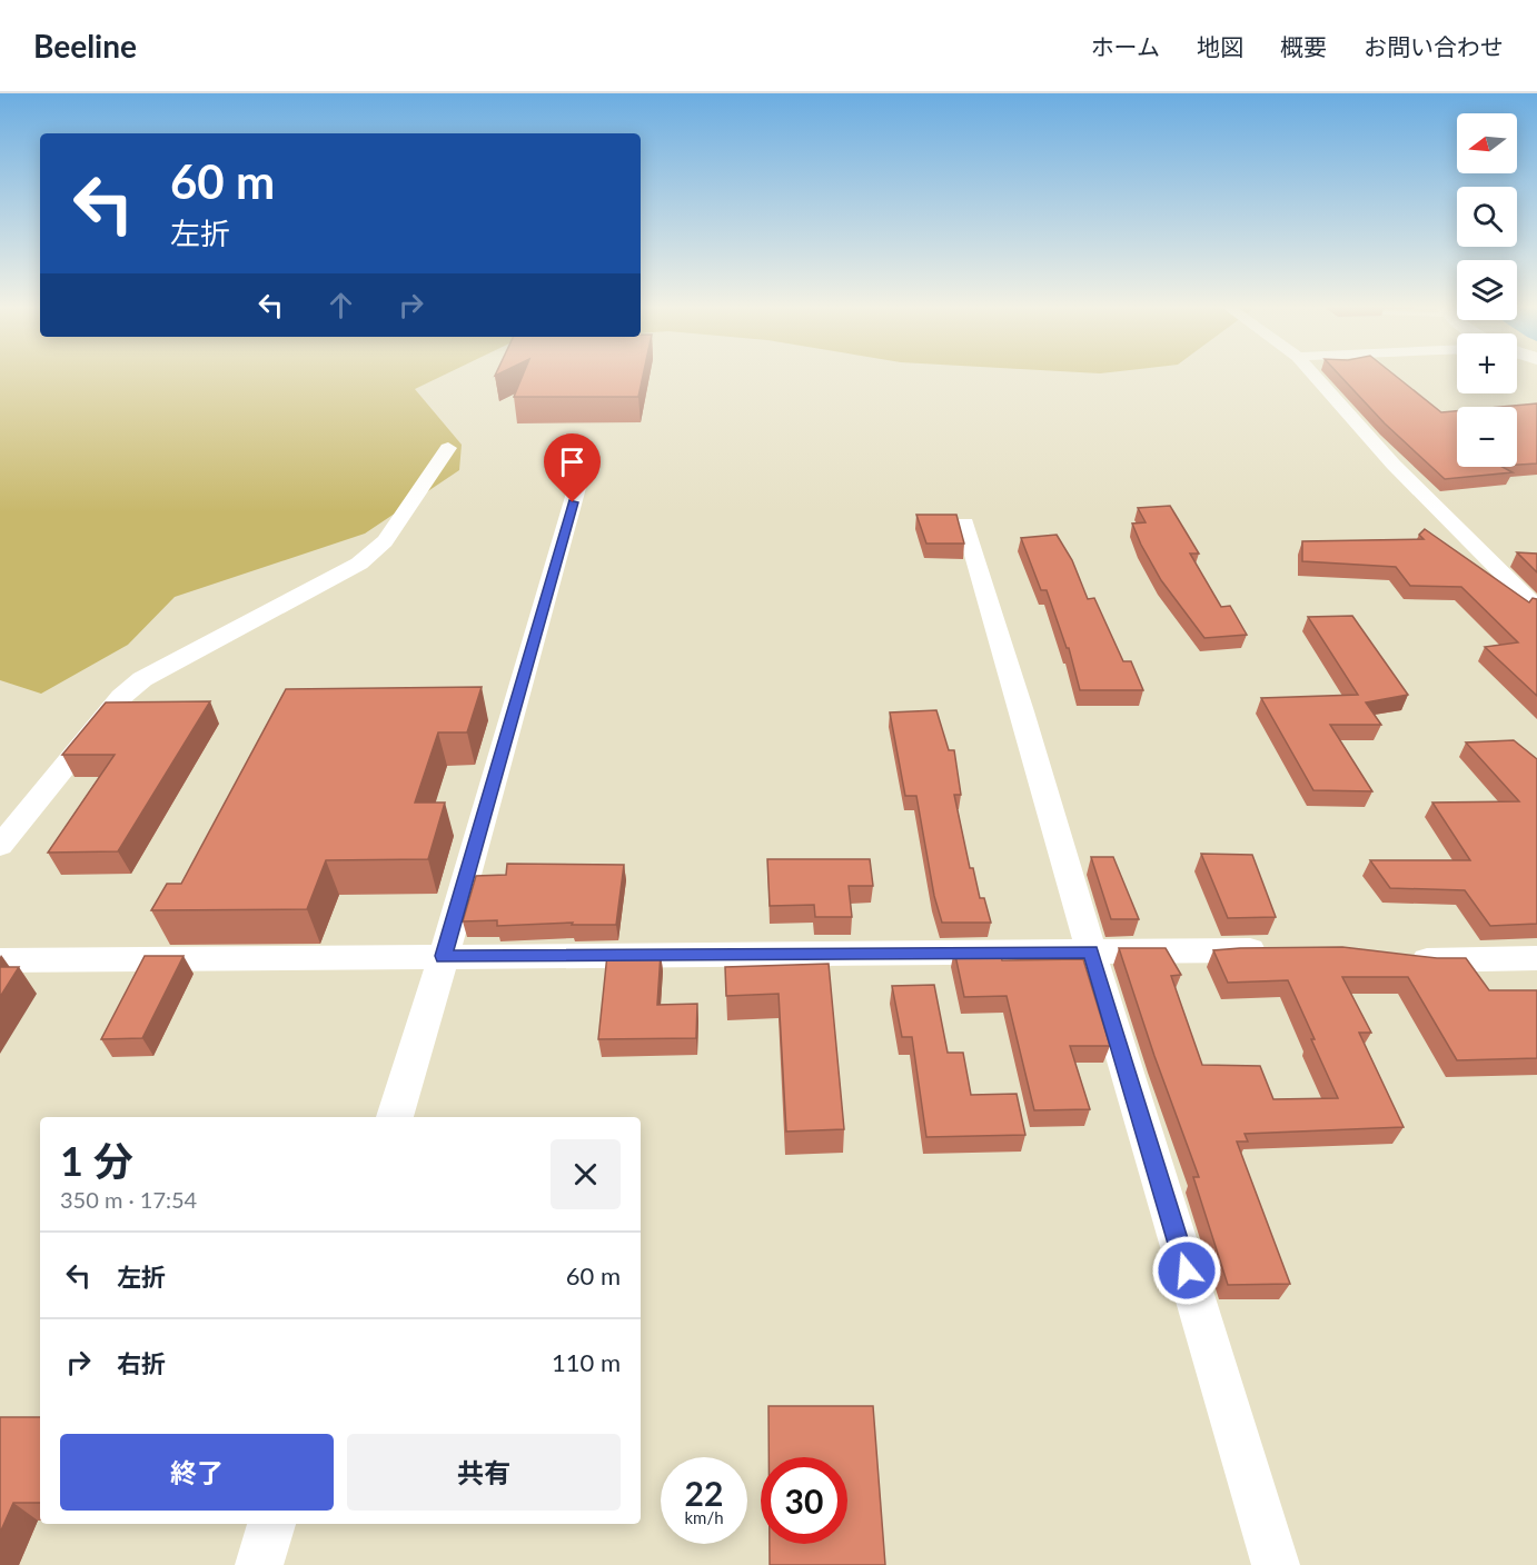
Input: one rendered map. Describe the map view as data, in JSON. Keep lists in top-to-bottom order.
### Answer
{
  "north": "left",
  "page": {
    "header": "Beeline",
    "nav": [
      "ホーム",
      "地図",
      "概要",
      "お問い合わせ"
    ],
    "map_buttons": ["+", "−"],
    "turn": ["60 m", "左折"],
    "heading": ["1 分", "350 m · 17:54"],
    "list": [
      {
        "name": "左折",
        "value": "60 m"
      },
      {
        "name": "右折",
        "value": "110 m"
      }
    ],
    "buttons": ["終了", "共有"],
    "speed": "22 km/h",
    "limit": "30"
  }
}
